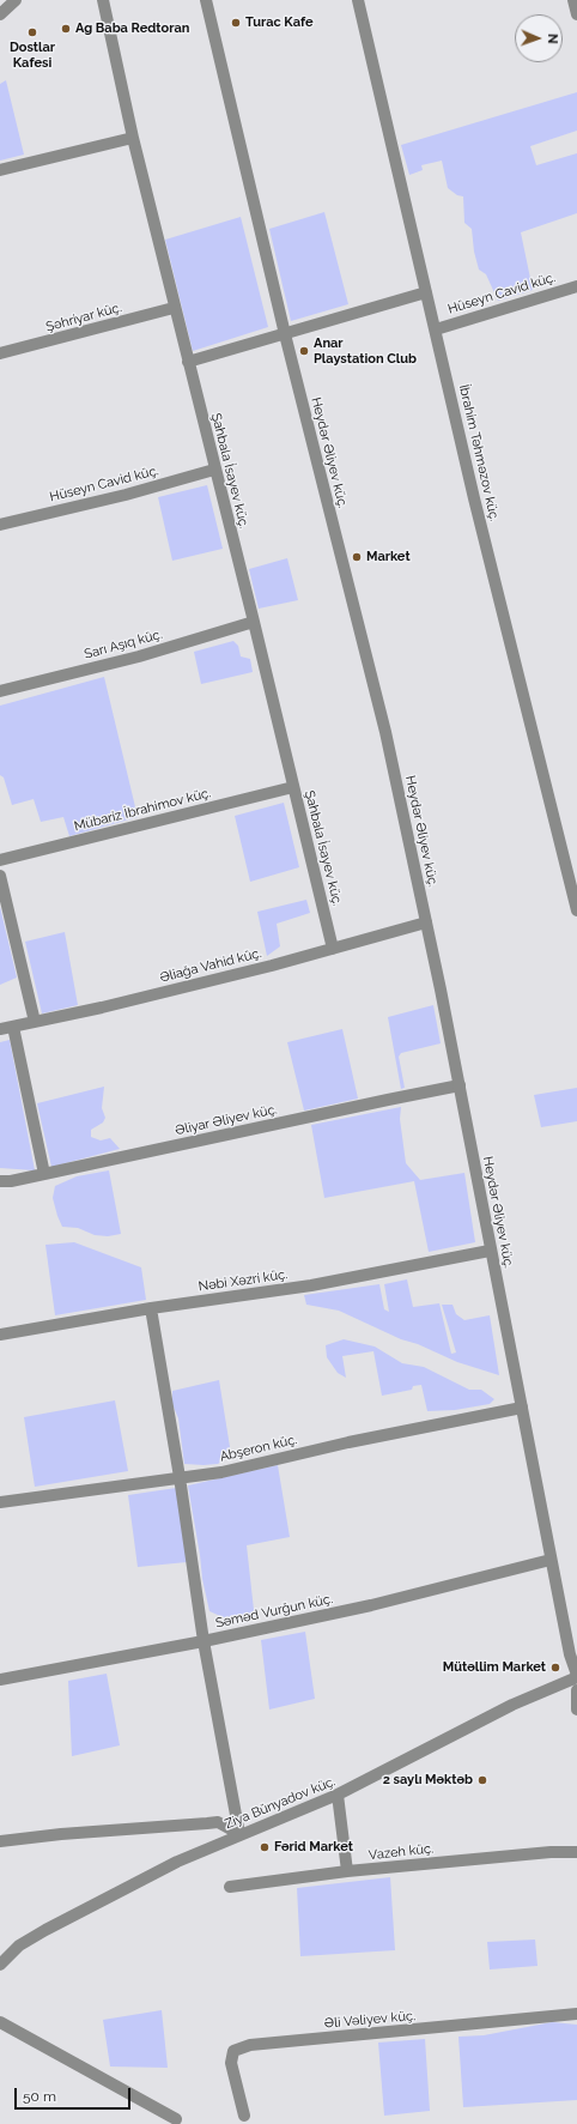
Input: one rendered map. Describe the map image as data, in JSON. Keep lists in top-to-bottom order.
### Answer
{
  "streets": {
    "street": [
      "Hüseyn Cavid küç.",
      "Şəhriyar küç.",
      "Heydər Əliyev küç.",
      "İbrahim Təhməzov küç.",
      "Şahbala İsayev küç.",
      "Sarı Aşıq küç.",
      "Mübariz İbrahimov küç.",
      "Əliağa Vahid küç.",
      "Əliyar Əliyev küç.",
      "Nəbi Xəzri küç.",
      "Abşeron küç.",
      "Səməd Vurğun küç.",
      "Ziya Bünyadov küç.",
      "Vazeh küç.",
      "Əli Vəliyev küç."
    ]
  },
  "crossings": [
    ["Hüseyn Cavid küç.", "İbrahim Təhməzov küç."],
    ["Hüseyn Cavid küç.", "Şahbala İsayev küç."],
    ["Şəhriyar küç.", "Şahbala İsayev küç."],
    ["Heydər Əliyev küç.", "Əliağa Vahid küç."],
    ["Heydər Əliyev küç.", "Əliyar Əliyev küç."],
    ["Heydər Əliyev küç.", "Nəbi Xəzri küç."],
    ["Heydər Əliyev küç.", "Abşeron küç."],
    ["Heydər Əliyev küç.", "Səməd Vurğun küç."],
    ["Heydər Əliyev küç.", "Ziya Bünyadov küç."],
    ["Şahbala İsayev küç.", "Sarı Aşıq küç."],
    ["Şahbala İsayev küç.", "Mübariz İbrahimov küç."],
    ["Şahbala İsayev küç.", "Əliağa Vahid küç."]
  ],
  "places": [
    "Turac Kafe",
    "Ag Baba Redtoran",
    "Dostlar Kafesi",
    "Anar Playstation Club",
    "Market",
    "Mütəllim Market",
    "2 saylı Məktəb",
    "Fərid Market"
  ],
  "scale_bar": "50 m",
  "north": "right"
}
